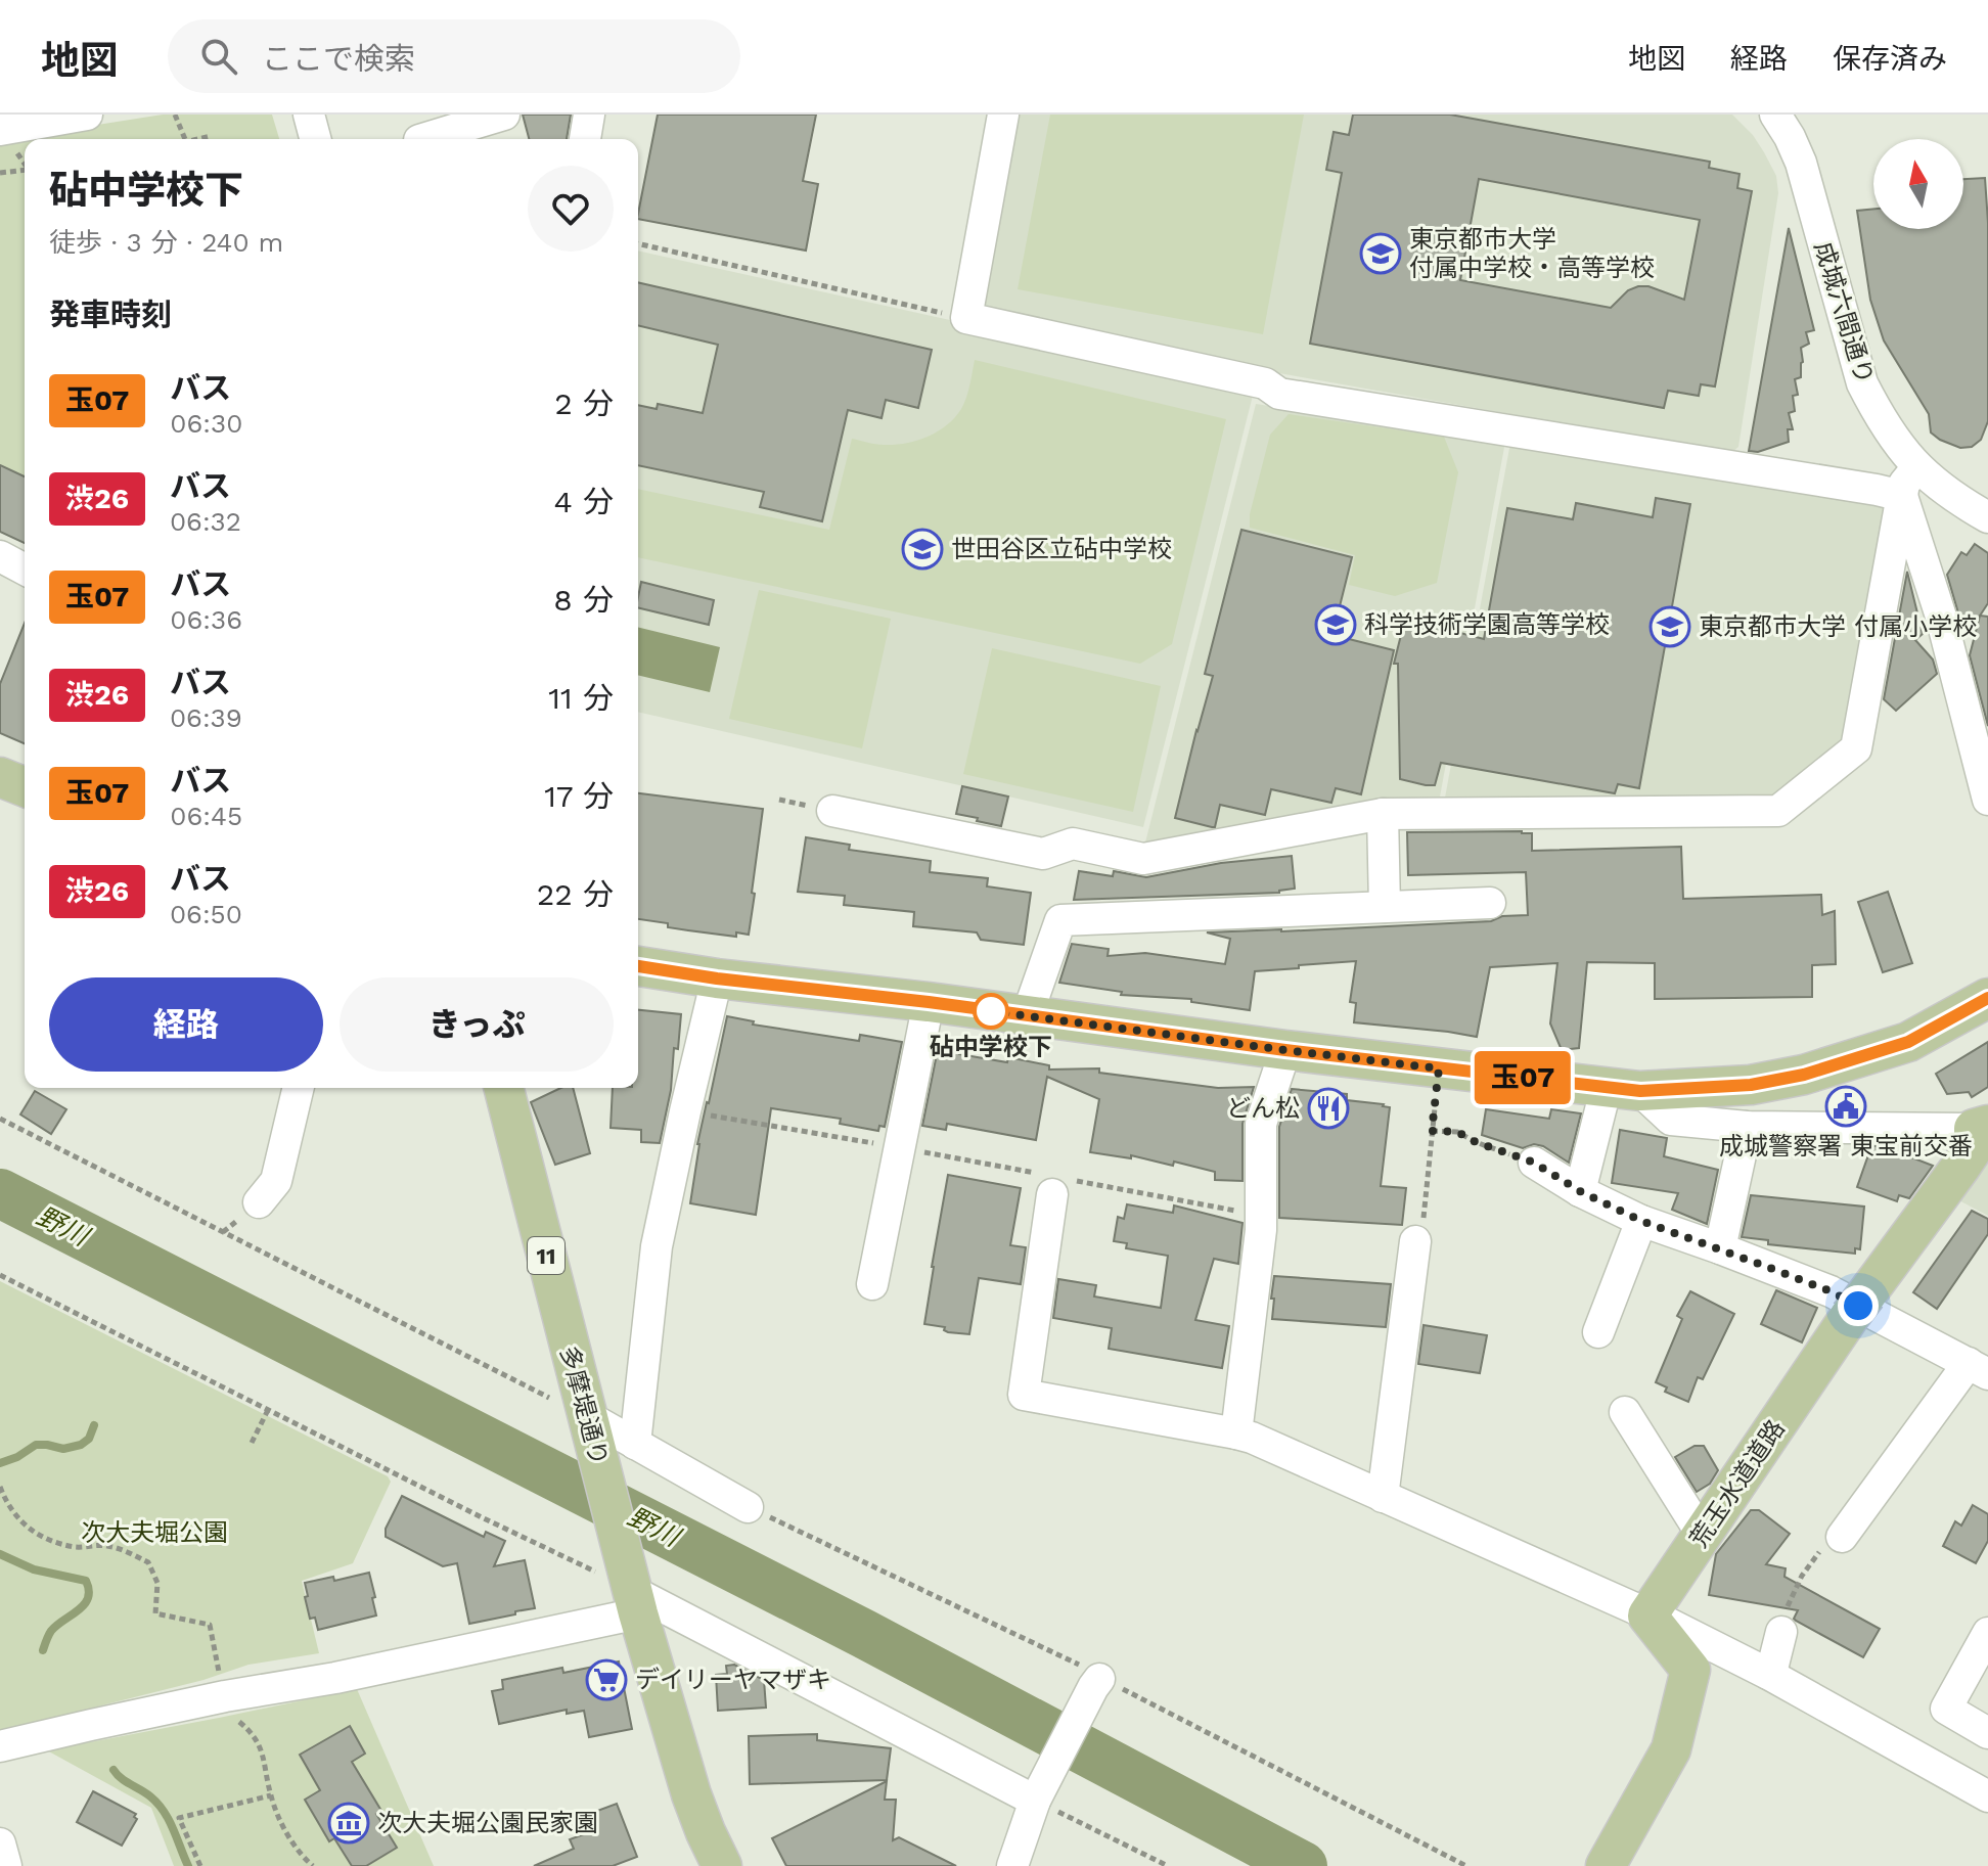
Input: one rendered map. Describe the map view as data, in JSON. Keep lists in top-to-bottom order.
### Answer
{
  "streets": {
    "main road": ["11", "多摩堤通り", "荒玉水道道路"],
    "street": ["成城六間通り"]
  },
  "water": ["野川"],
  "parks": ["次大夫堀公園"],
  "places": {
    "school or university": [
      "東京都市大学 付属中学校・高等学校",
      "世田谷区立砧中学校",
      "科学技術学園高等学校",
      "東京都市大学 付属小学校"
    ],
    "other": ["砧中学校下"],
    "public building": ["成城警察署 東宝前交番"],
    "restaurant": ["どん松"],
    "supermarket": ["デイリーヤマザキ"],
    "museum": ["次大夫堀公園民家園"]
  },
  "lines": ["bus line 玉07"],
  "north": "top",
  "page": {
    "header": "地図",
    "search": "ここで検索",
    "nav": ["地図", "経路", "保存済み"],
    "on_map": "玉07",
    "heading": [
      ["砧中学校下", "徒歩 · 3 分 · 240 m"],
      "発車時刻"
    ],
    "list": [
      {
        "mark": "玉07",
        "name": "バス",
        "note": "06:30",
        "value": "2 分"
      },
      {
        "mark": "渋26",
        "name": "バス",
        "note": "06:32",
        "value": "4 分"
      },
      {
        "mark": "玉07",
        "name": "バス",
        "note": "06:36",
        "value": "8 分"
      },
      {
        "mark": "渋26",
        "name": "バス",
        "note": "06:39",
        "value": "11 分"
      },
      {
        "mark": "玉07",
        "name": "バス",
        "note": "06:45",
        "value": "17 分"
      },
      {
        "mark": "渋26",
        "name": "バス",
        "note": "06:50",
        "value": "22 分"
      }
    ],
    "buttons": ["経路", "きっぷ"]
  }
}
